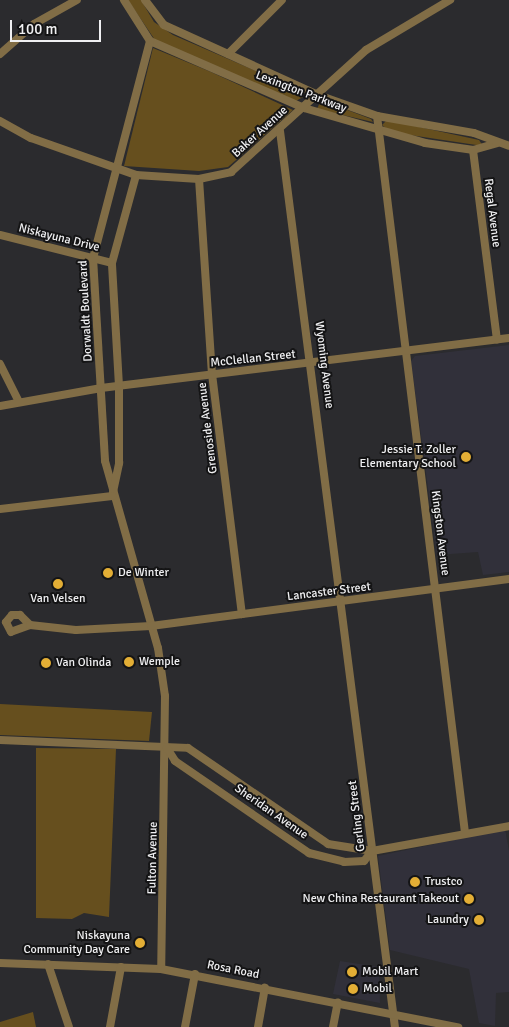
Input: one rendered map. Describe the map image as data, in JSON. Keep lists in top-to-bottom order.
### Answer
{
  "streets": {
    "street": [
      "Lexington Parkway",
      "Baker Avenue",
      "Regal Avenue",
      "Niskayuna Drive",
      "Dorwaldt Boulevard",
      "McClellan Street",
      "Wyoming Avenue",
      "Grenoside Avenue",
      "Kingston Avenue",
      "Lancaster Street",
      "Sheridan Avenue",
      "Gerling Street",
      "Fulton Avenue",
      "Rosa Road"
    ]
  },
  "crossings": [
    ["Lexington Parkway", "Baker Avenue"],
    ["Lexington Parkway", "Regal Avenue"],
    ["Lexington Parkway", "Dorwaldt Boulevard"],
    ["Lexington Parkway", "Kingston Avenue"],
    ["Baker Avenue", "Dorwaldt Boulevard"],
    ["Baker Avenue", "Wyoming Avenue"],
    ["Baker Avenue", "Grenoside Avenue"],
    ["Regal Avenue", "McClellan Street"],
    ["Niskayuna Drive", "Dorwaldt Boulevard"],
    ["Dorwaldt Boulevard", "McClellan Street"],
    ["Dorwaldt Boulevard", "Lancaster Street"],
    ["Dorwaldt Boulevard", "Sheridan Avenue"],
    ["Dorwaldt Boulevard", "Fulton Avenue"],
    ["McClellan Street", "Wyoming Avenue"],
    ["McClellan Street", "Grenoside Avenue"],
    ["McClellan Street", "Kingston Avenue"],
    ["Wyoming Avenue", "Lancaster Street"],
    ["Wyoming Avenue", "Gerling Street"],
    ["Grenoside Avenue", "Lancaster Street"],
    ["Kingston Avenue", "Lancaster Street"],
    ["Kingston Avenue", "Sheridan Avenue"],
    ["Lancaster Street", "Gerling Street"],
    ["Sheridan Avenue", "Gerling Street"],
    ["Sheridan Avenue", "Fulton Avenue"],
    ["Gerling Street", "Rosa Road"],
    ["Fulton Avenue", "Rosa Road"]
  ],
  "places": [
    "Jessie T. Zoller Elementary School",
    "De Winter",
    "Van Velsen",
    "Wemple",
    "Van Olinda",
    "Trustco",
    "New China Restaurant Takeout",
    "Laundry",
    "Niskayuna Community Day Care",
    "Mobil Mart",
    "Mobil"
  ],
  "scale_bar": "100 m"
}
